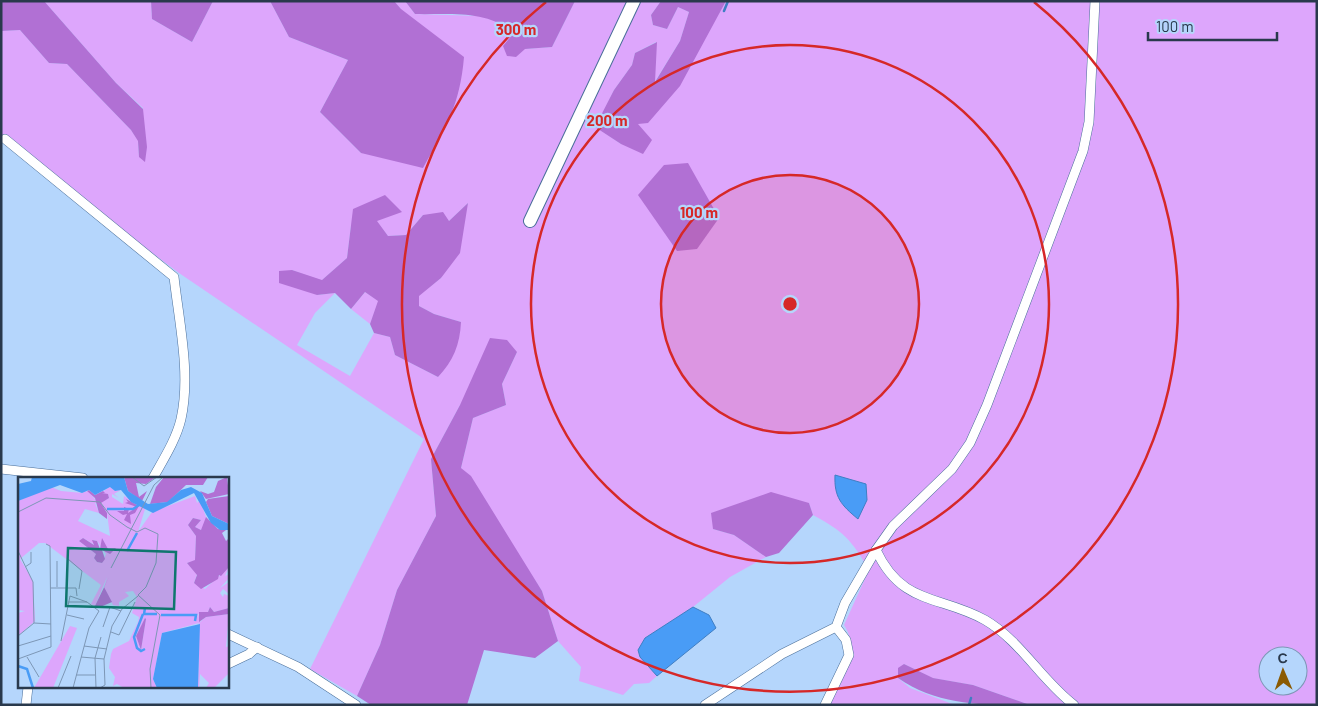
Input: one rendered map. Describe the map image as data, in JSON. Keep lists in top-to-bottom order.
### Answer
{
  "scale_bar": "100 m",
  "north": "top",
  "rings": ["300 m", "200 m", "100 m"]
}
